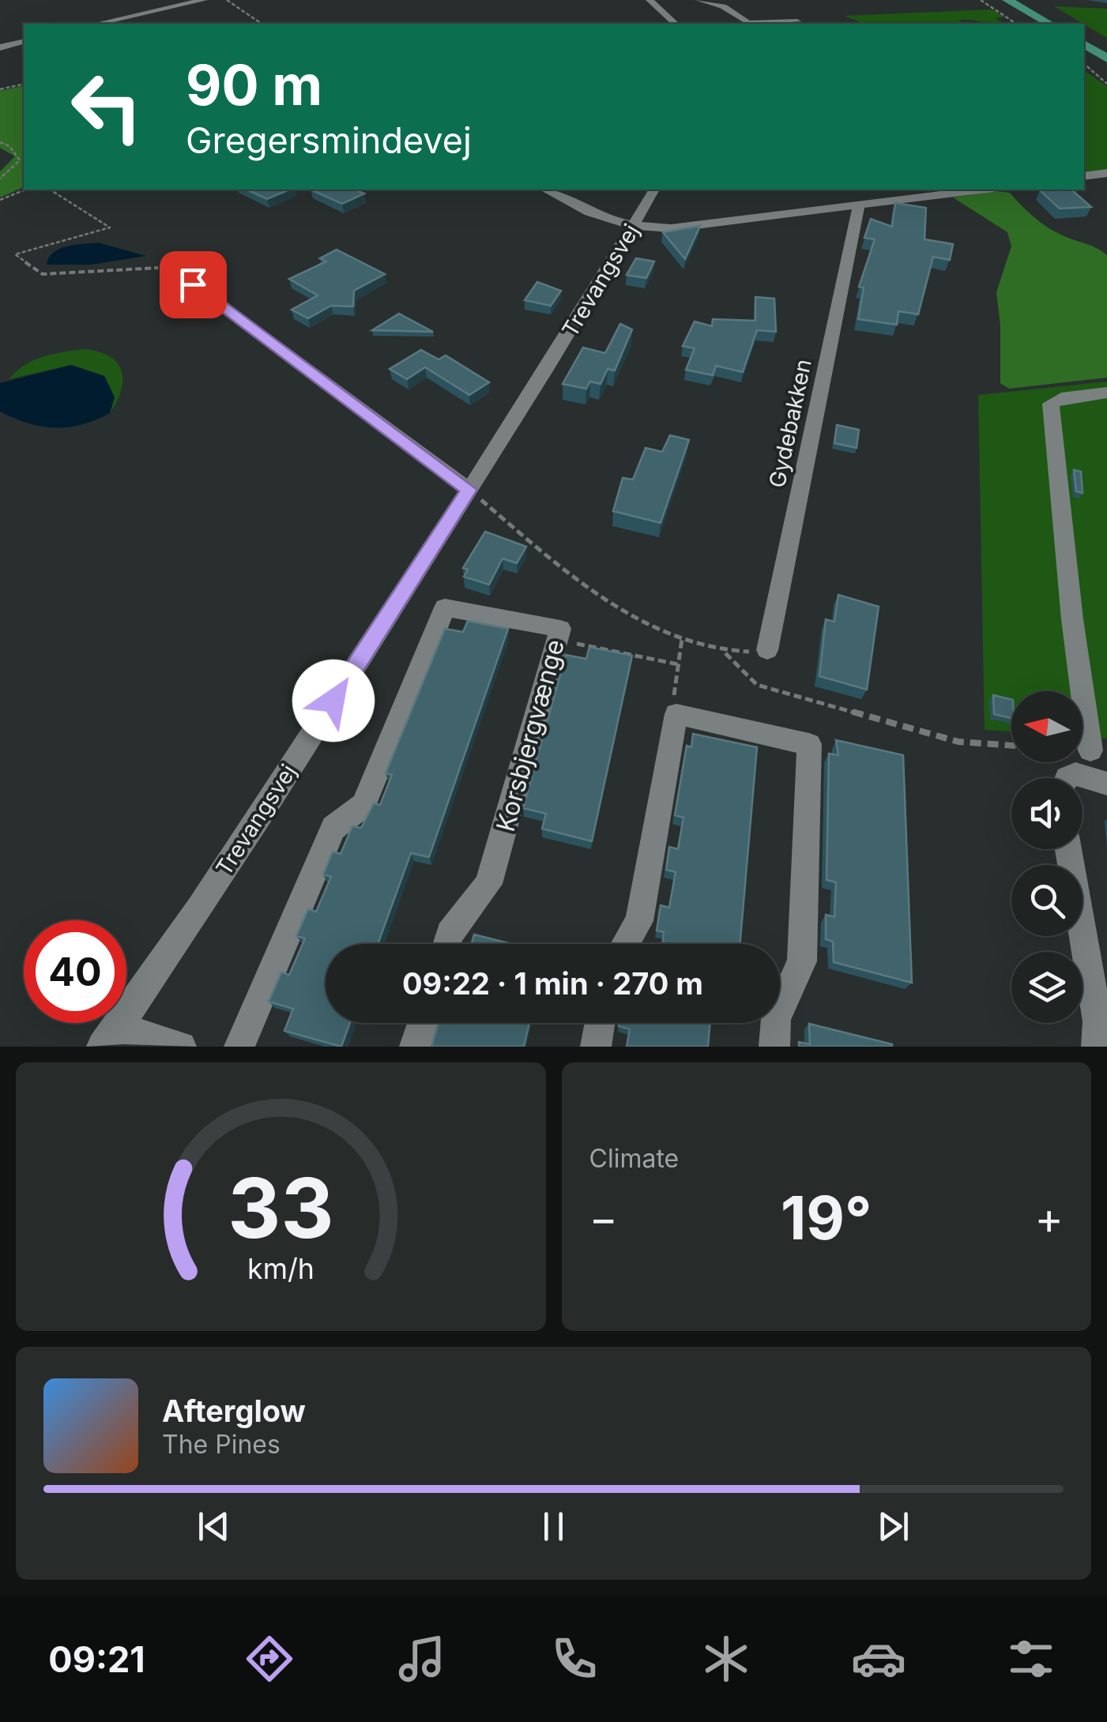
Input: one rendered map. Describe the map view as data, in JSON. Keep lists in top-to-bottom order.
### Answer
{
  "streets": {
    "street": ["Trevangsvej", "Gydebakken", "Korsbjergvænge"]
  },
  "north": "left",
  "page": {
    "turn": ["90 m", "Gregersmindevej"],
    "limit": "40",
    "trip": "09:22 · 1 min · 270 m",
    "tile": "Climate",
    "heat": ["−", "19°", "+"],
    "song": ["Afterglow", "The Pines"],
    "tabs": "09:21",
    "gauge": ["33", "km/h"]
  }
}
